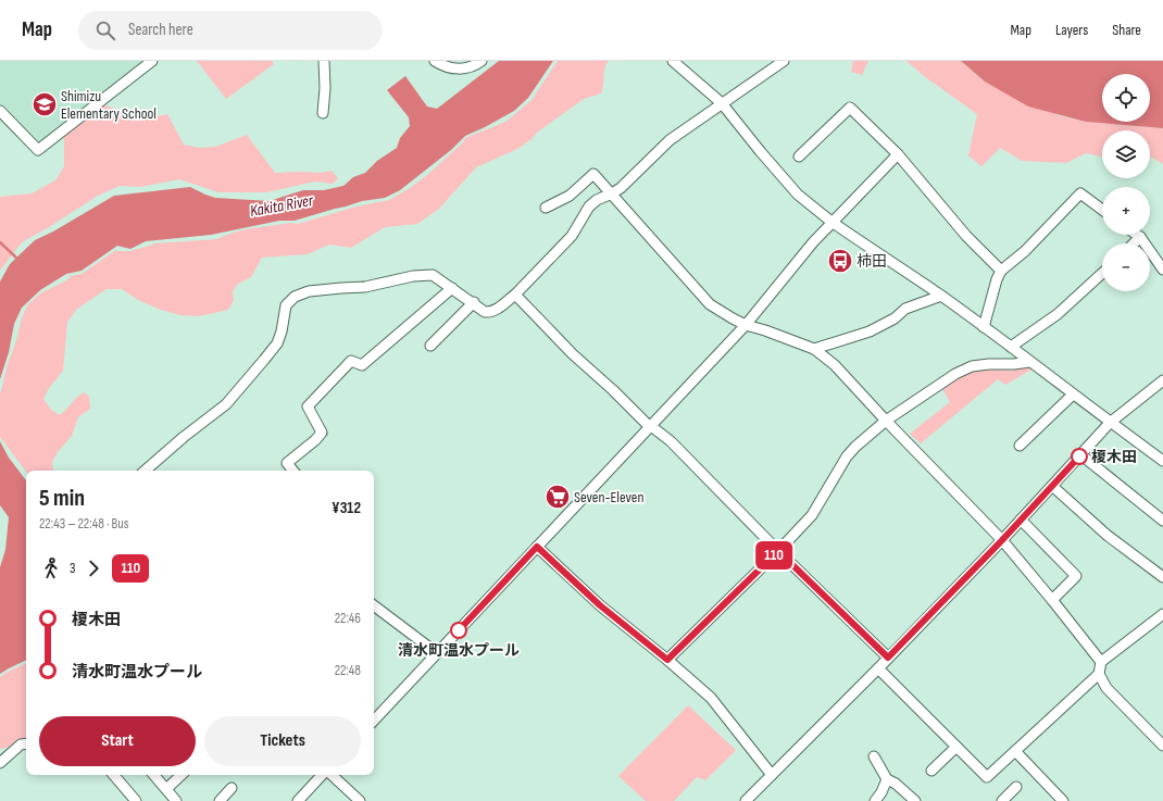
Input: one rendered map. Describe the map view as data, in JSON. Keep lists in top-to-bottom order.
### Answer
{
  "water": ["Kakita River"],
  "places": {
    "school or university": ["Shimizu Elementary School"],
    "bus stop": ["柿田"],
    "other": ["榎木田", "清水町温水プール"],
    "supermarket": ["Seven-Eleven"]
  },
  "lines": ["bus line 110"],
  "page": {
    "header": "Map",
    "search": "Search here",
    "nav": ["Map", "Layers", "Share"],
    "on_map": "110",
    "map_buttons": ["+", "−"],
    "heading": ["5 min", "22:43 – 22:48 · Bus", "¥312"],
    "legs": ["3", "110"],
    "list": [
      {
        "name": "榎木田",
        "value": "22:46"
      },
      {
        "name": "清水町温水プール",
        "value": "22:48"
      }
    ],
    "buttons": ["Start", "Tickets"]
  }
}
